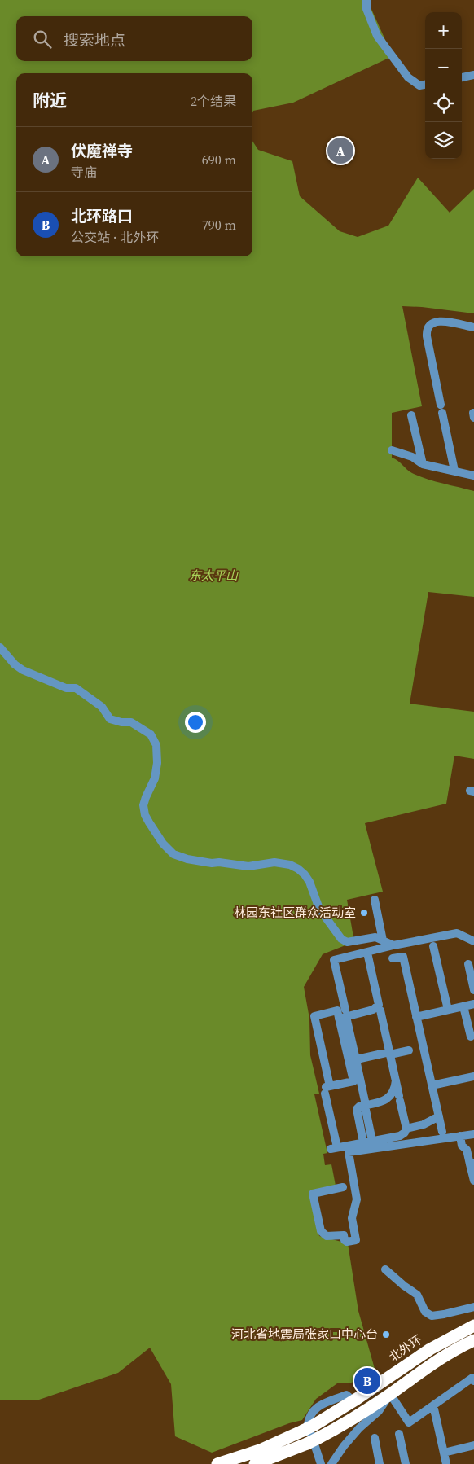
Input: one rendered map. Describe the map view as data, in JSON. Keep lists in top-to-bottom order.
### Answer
{
  "streets": {
    "highway": ["北外环"]
  },
  "parks": ["东太平山"],
  "places": ["林园东社区群众活动室", "河北省地震局张家口中心台"],
  "page": {
    "map_buttons": ["+", "−"],
    "search": "搜索地点",
    "heading": ["附近", "2个结果"],
    "list": [
      {
        "mark": "A",
        "name": "伏魔禅寺",
        "note": "寺庙",
        "value": "690 m"
      },
      {
        "mark": "B",
        "name": "北环路口",
        "note": "公交站 · 北外环",
        "value": "790 m"
      }
    ],
    "pins": ["A", "B"]
  }
}
